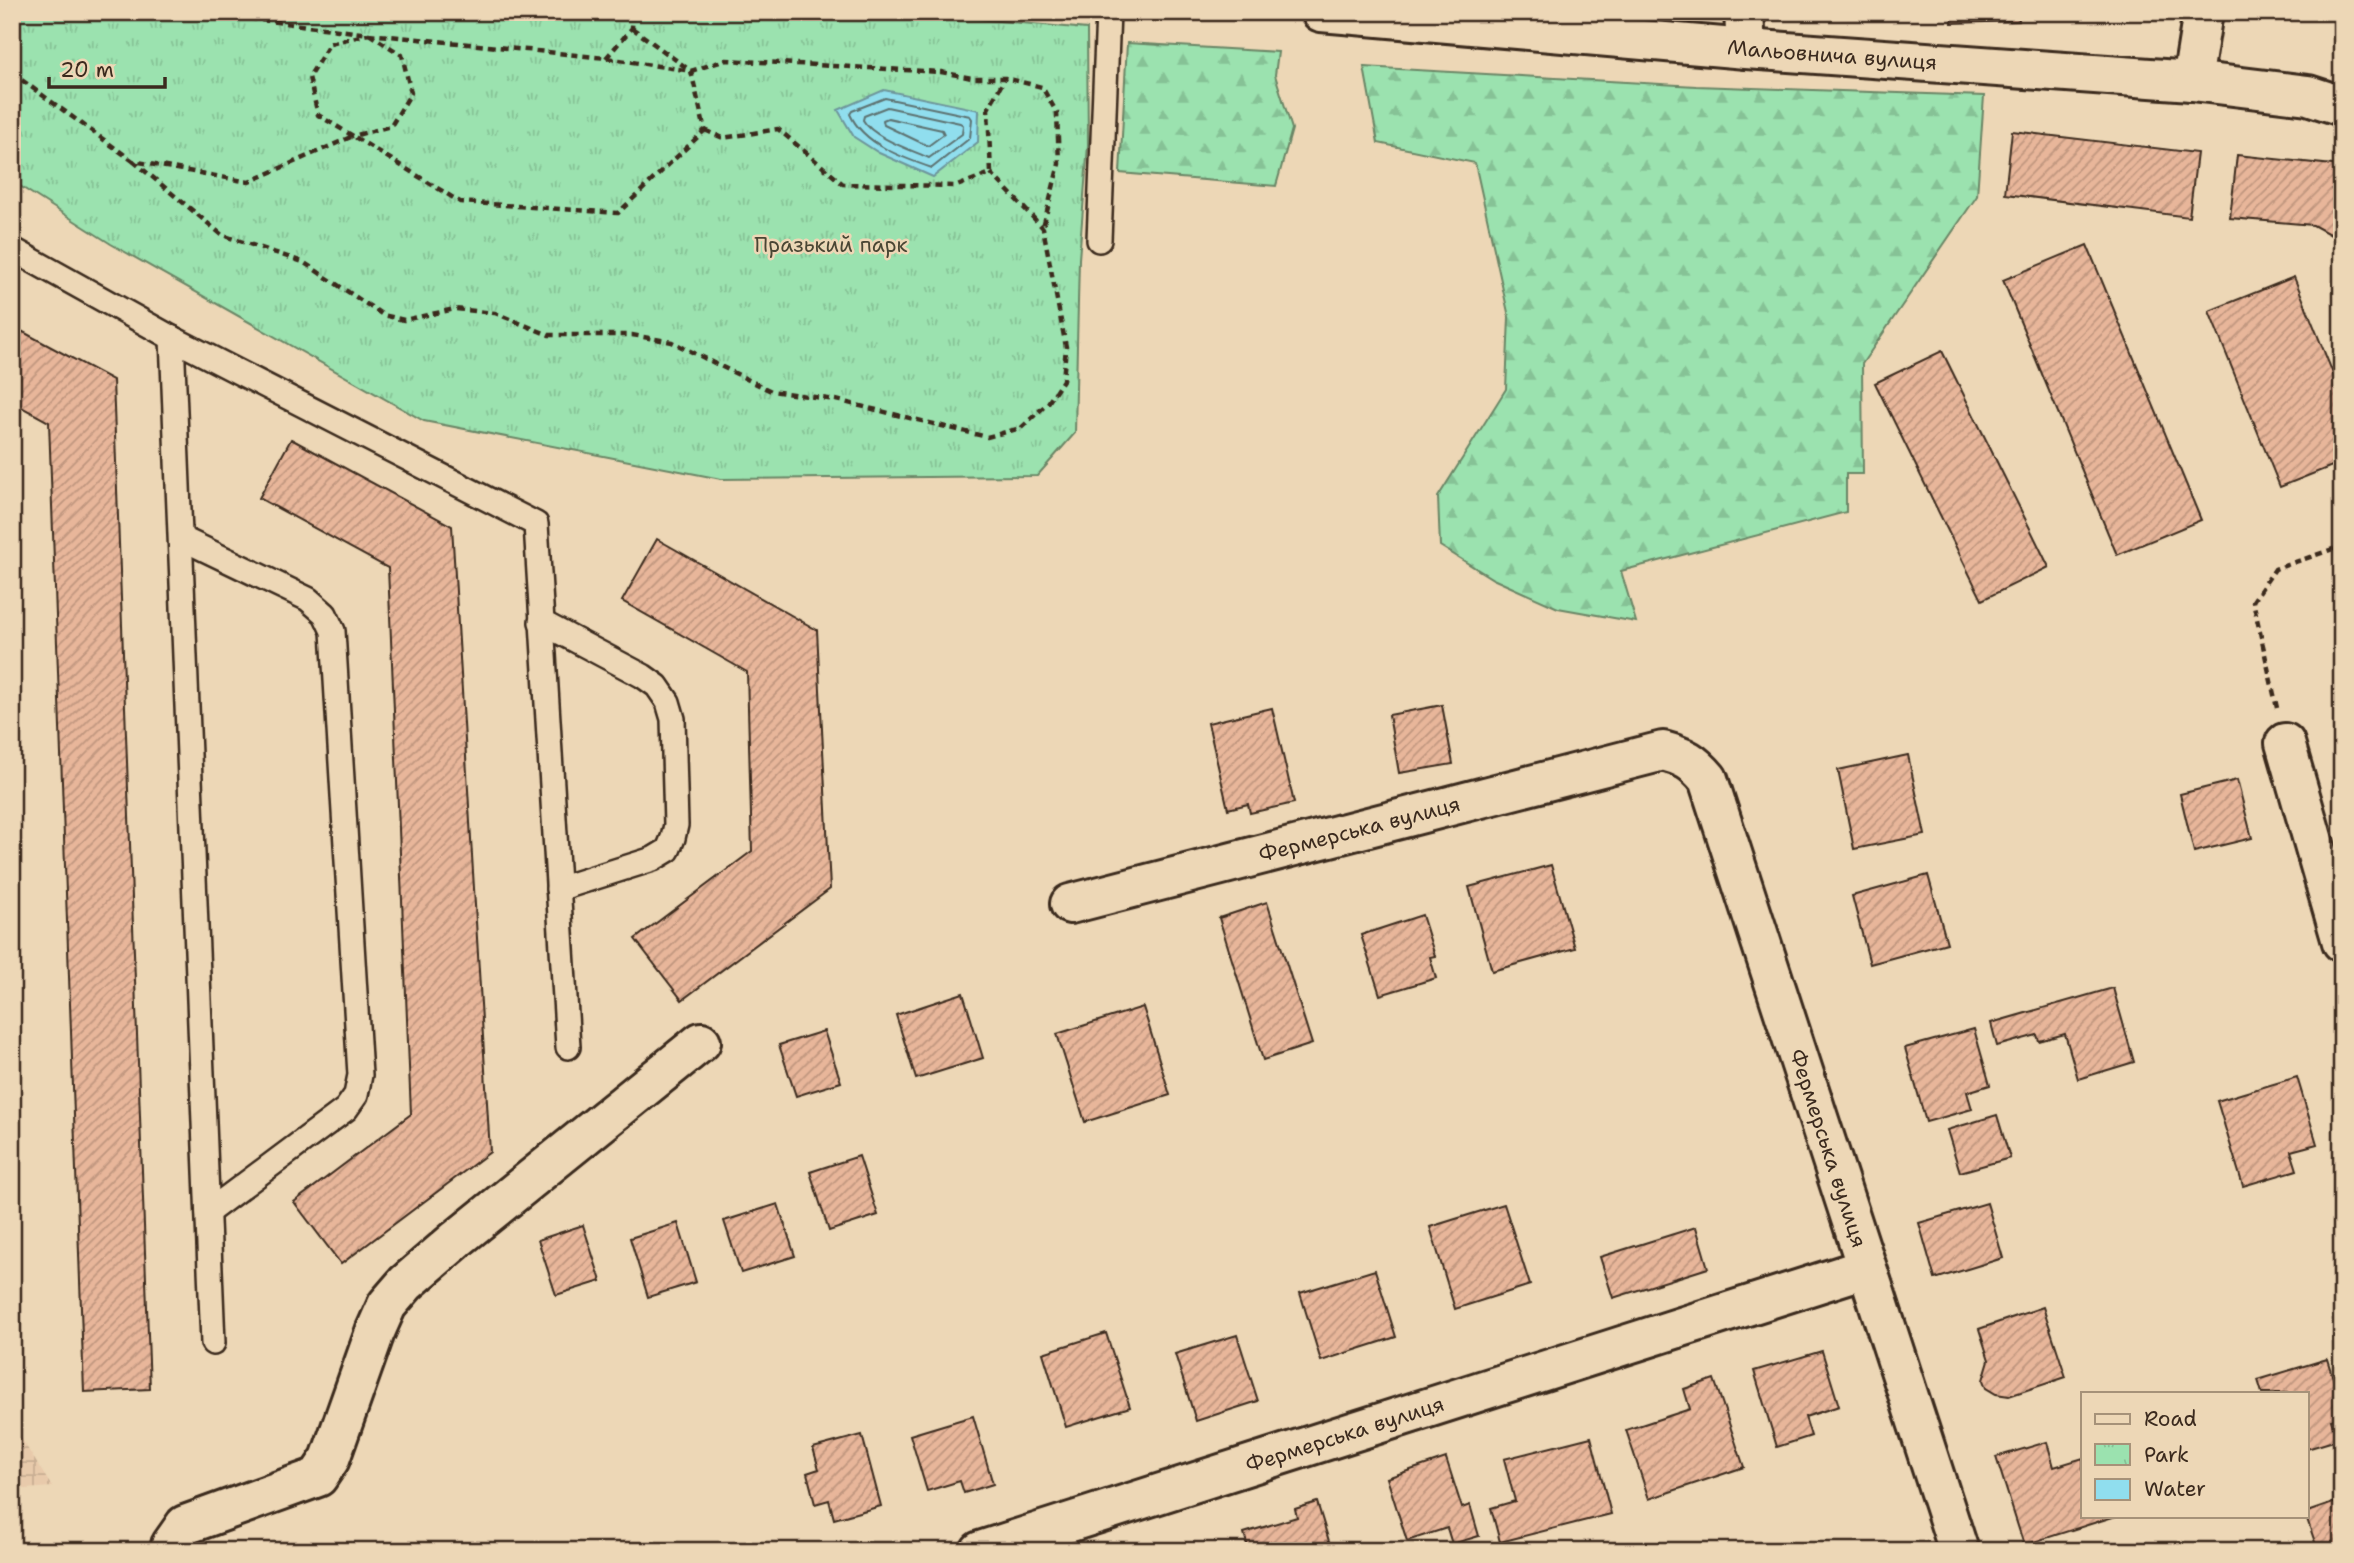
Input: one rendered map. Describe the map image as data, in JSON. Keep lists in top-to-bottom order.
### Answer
{
  "streets": {
    "street": ["Мальовнича вулиця", "Фермерська вулиця"]
  },
  "parks": ["Празький парк"],
  "legend": ["Road", "Park", "Water"],
  "scale_bar": "20 m"
}
